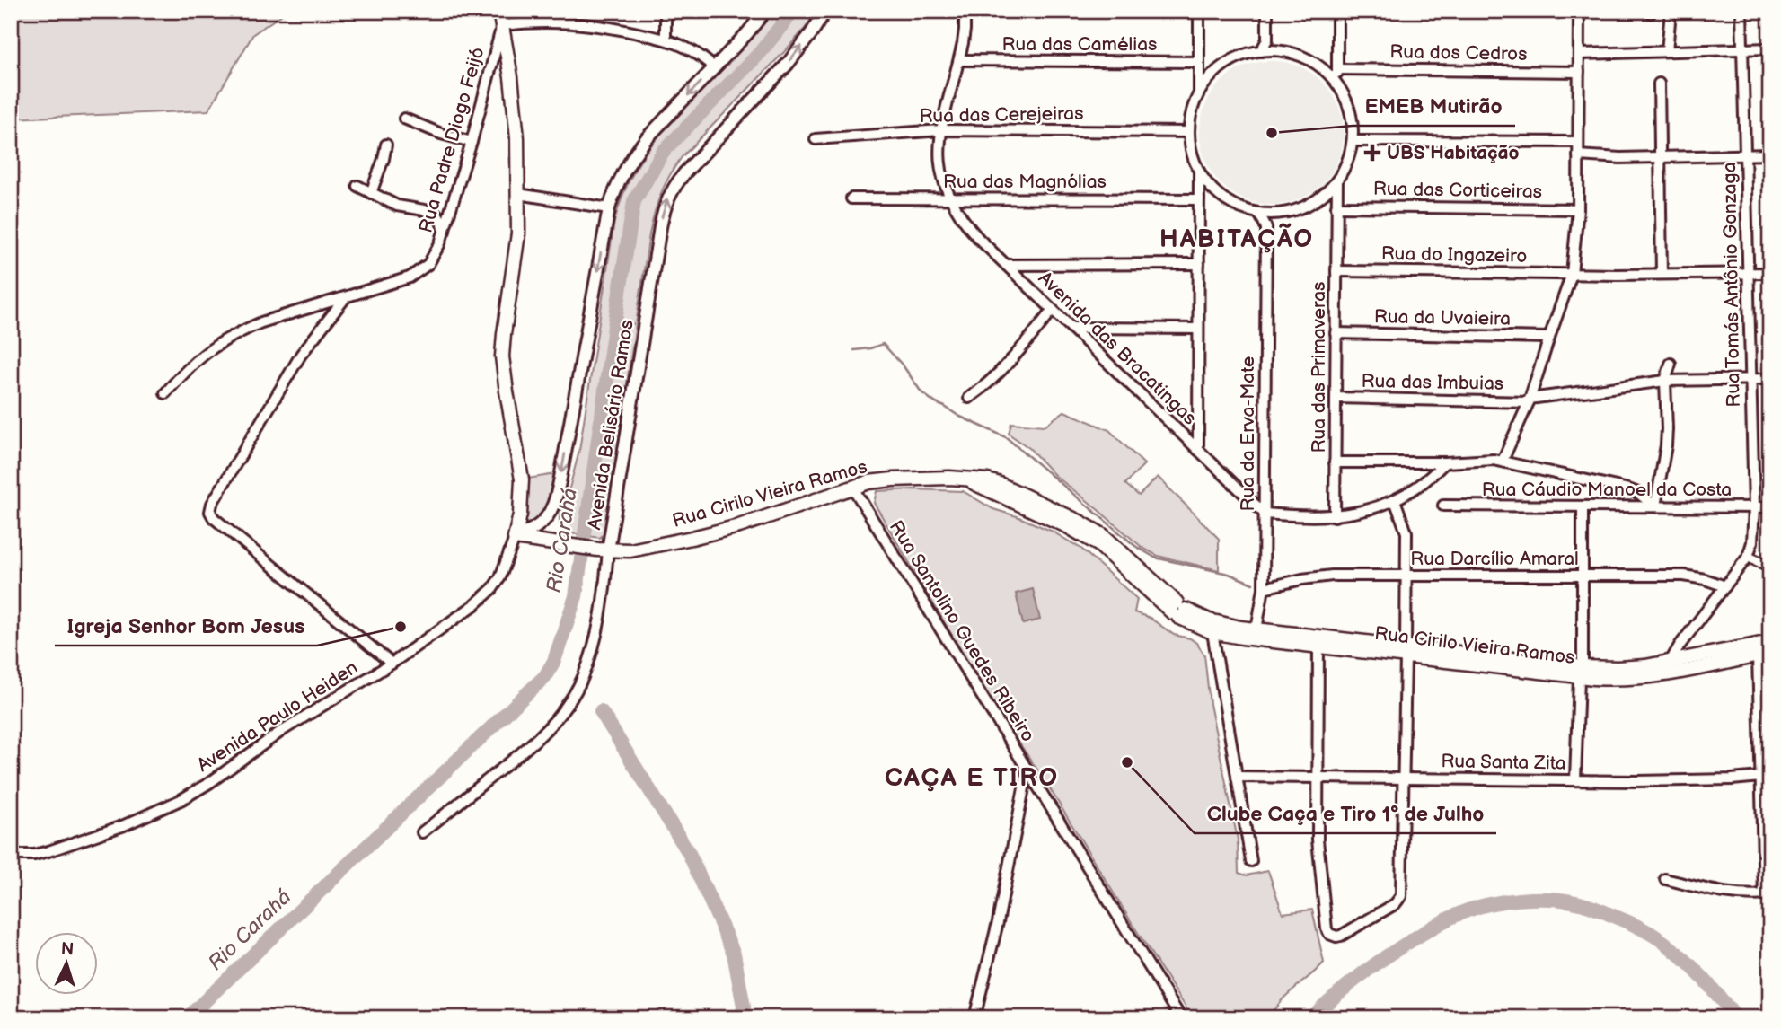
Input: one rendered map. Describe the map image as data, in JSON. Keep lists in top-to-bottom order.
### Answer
{
  "streets": {
    "main road": ["Rua Cirilo Vieira Ramos"],
    "street": [
      "Rua das Camélias",
      "Rua dos Cedros",
      "Rua das Cerejeiras",
      "Rua Padre Diogo Feijó",
      "Rua das Magnólias",
      "Rua das Corticeiras",
      "Rua do Ingazeiro",
      "Rua Tomás Antônio Gonzaga",
      "Rua da Uvaieira",
      "Avenida das Bracatingas",
      "Rua das Primaveras",
      "Rua das Imbuias",
      "Avenida Belisário Ramos",
      "Rua da Erva-Mate",
      "Rua Cáudio Manoel da Costa",
      "Rua Darcílio Amaral",
      "Rua Santolino Guedes Ribeiro",
      "Avenida Paulo Heiden",
      "Rua Santa Zita"
    ]
  },
  "crossings": [
    ["Rua das Camélias", "Avenida das Bracatingas"],
    ["Rua das Cerejeiras", "Avenida das Bracatingas"],
    ["Rua das Cerejeiras", "Rua das Primaveras"],
    ["Rua das Cerejeiras", "Rua da Erva-Mate"],
    ["Rua das Magnólias", "Avenida das Bracatingas"],
    ["Rua das Corticeiras", "Rua das Primaveras"],
    ["Rua do Ingazeiro", "Rua Tomás Antônio Gonzaga"],
    ["Rua do Ingazeiro", "Rua das Primaveras"],
    ["Rua Tomás Antônio Gonzaga", "Rua das Imbuias"],
    ["Rua Tomás Antônio Gonzaga", "Rua Cáudio Manoel da Costa"],
    ["Rua da Uvaieira", "Rua das Primaveras"],
    ["Avenida das Bracatingas", "Rua da Erva-Mate"],
    ["Rua das Primaveras", "Rua das Imbuias"],
    ["Rua das Primaveras", "Rua da Erva-Mate"],
    ["Avenida Belisário Ramos", "Rua Cirilo Vieira Ramos"],
    ["Avenida Belisário Ramos", "Avenida Paulo Heiden"],
    ["Rua da Erva-Mate", "Rua Cirilo Vieira Ramos"],
    ["Rua da Erva-Mate", "Rua Darcílio Amaral"],
    ["Rua Cirilo Vieira Ramos", "Rua Santolino Guedes Ribeiro"],
    ["Rua Cirilo Vieira Ramos", "Avenida Paulo Heiden"]
  ],
  "districts": ["HABITAÇÃO", "CAÇA E TIRO"],
  "water": ["Rio Carahá"],
  "places": {
    "other": ["EMEB Mutirão", "Igreja Senhor Bom Jesus", "Clube Caça e Tiro 1º de Julho"],
    "health": ["UBS Habitação"]
  },
  "north": "top"
}
